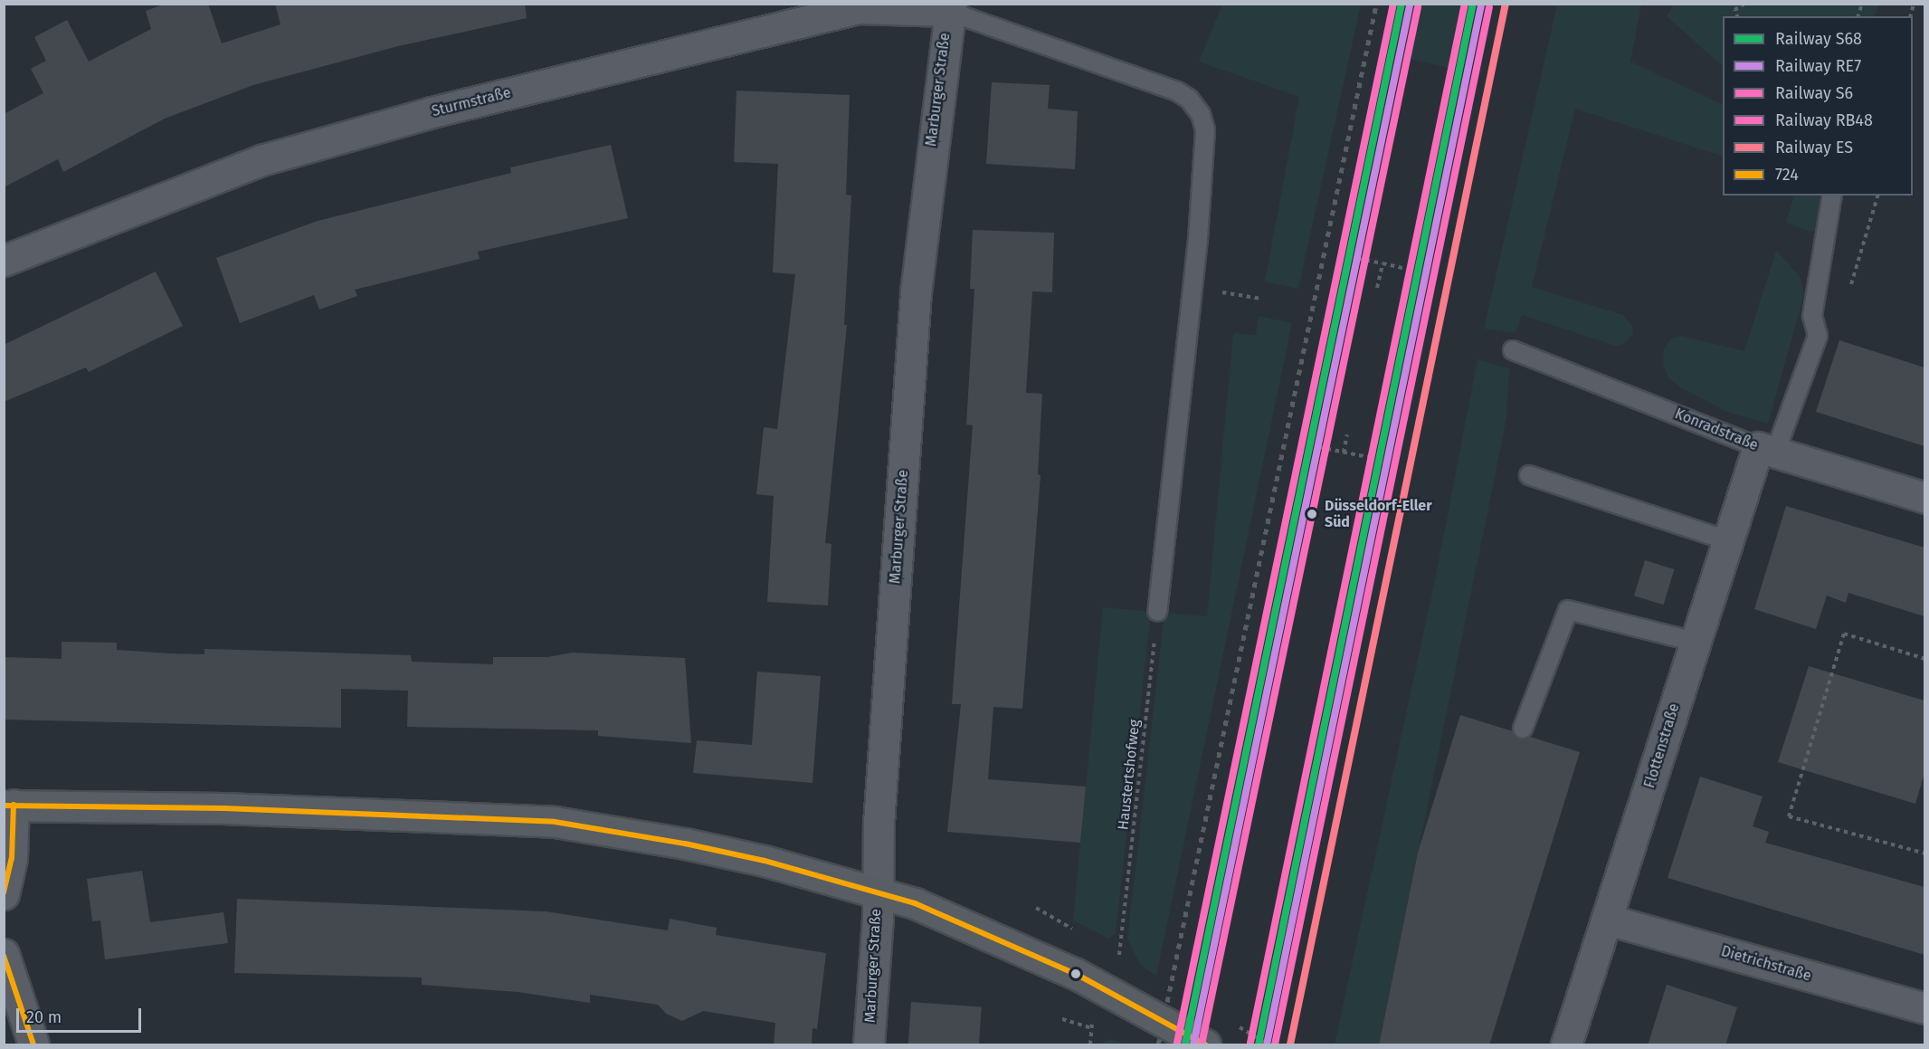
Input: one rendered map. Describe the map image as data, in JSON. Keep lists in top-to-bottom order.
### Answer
{
  "streets": {
    "street": [
      "Marburger Straße",
      "Sturmstraße",
      "Konradstraße",
      "Flottenstraße",
      "Dietrichstraße"
    ],
    "path": ["Haustertshofweg"]
  },
  "crossings": [
    ["Marburger Straße", "Sturmstraße"],
    ["Konradstraße", "Flottenstraße"],
    ["Flottenstraße", "Dietrichstraße"]
  ],
  "places": ["Düsseldorf-Eller Süd"],
  "lines": [
    "rail line S68",
    "rail line S6",
    "rail line ES",
    "rail line RE7",
    "rail line RB48",
    "transit line 724"
  ],
  "legend": [
    "Railway S68",
    "Railway RE7",
    "Railway S6",
    "Railway RB48",
    "Railway ES",
    "724"
  ],
  "scale_bar": "20 m"
}
